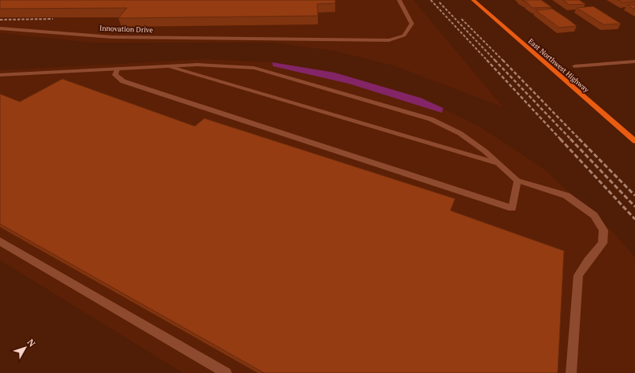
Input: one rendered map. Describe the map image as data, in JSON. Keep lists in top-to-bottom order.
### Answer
{
  "streets": {
    "main road": ["East Northwest Highway"],
    "street": ["Innovation Drive"]
  },
  "north": "top right"
}
